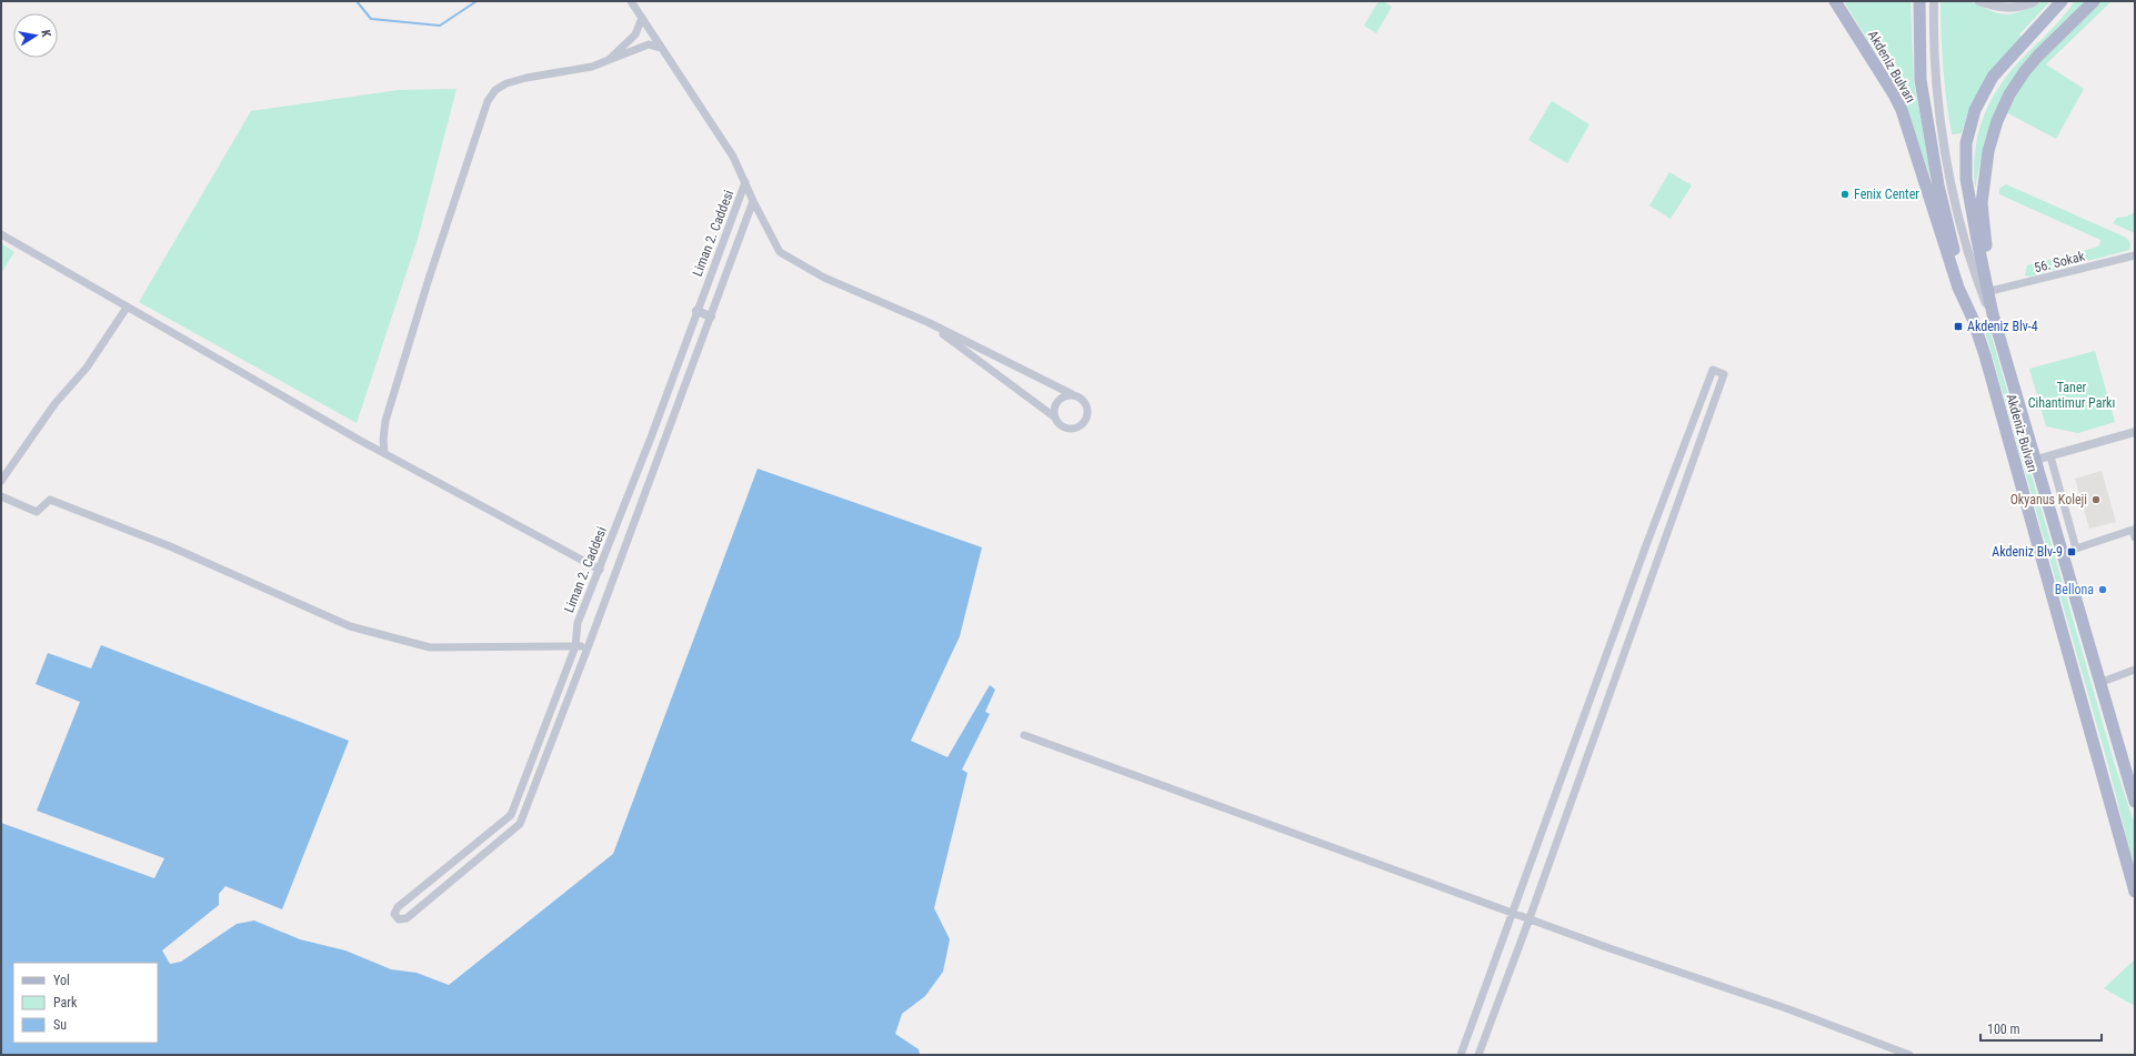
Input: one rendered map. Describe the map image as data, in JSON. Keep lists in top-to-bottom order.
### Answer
{
  "streets": {
    "main road": ["Akdeniz Bulvarı"],
    "street": ["Liman 2. Caddesi", "56. Sokak"]
  },
  "parks": ["Taner Cihantimur Parkı"],
  "places": {
    "other": ["Fenix Center", "Okyanus Koleji", "Bellona"],
    "transit": ["Akdeniz Blv-4", "Akdeniz Blv-9"]
  },
  "legend": ["Yol", "Park", "Su"],
  "scale_bar": "100 m",
  "north": "right"
}
